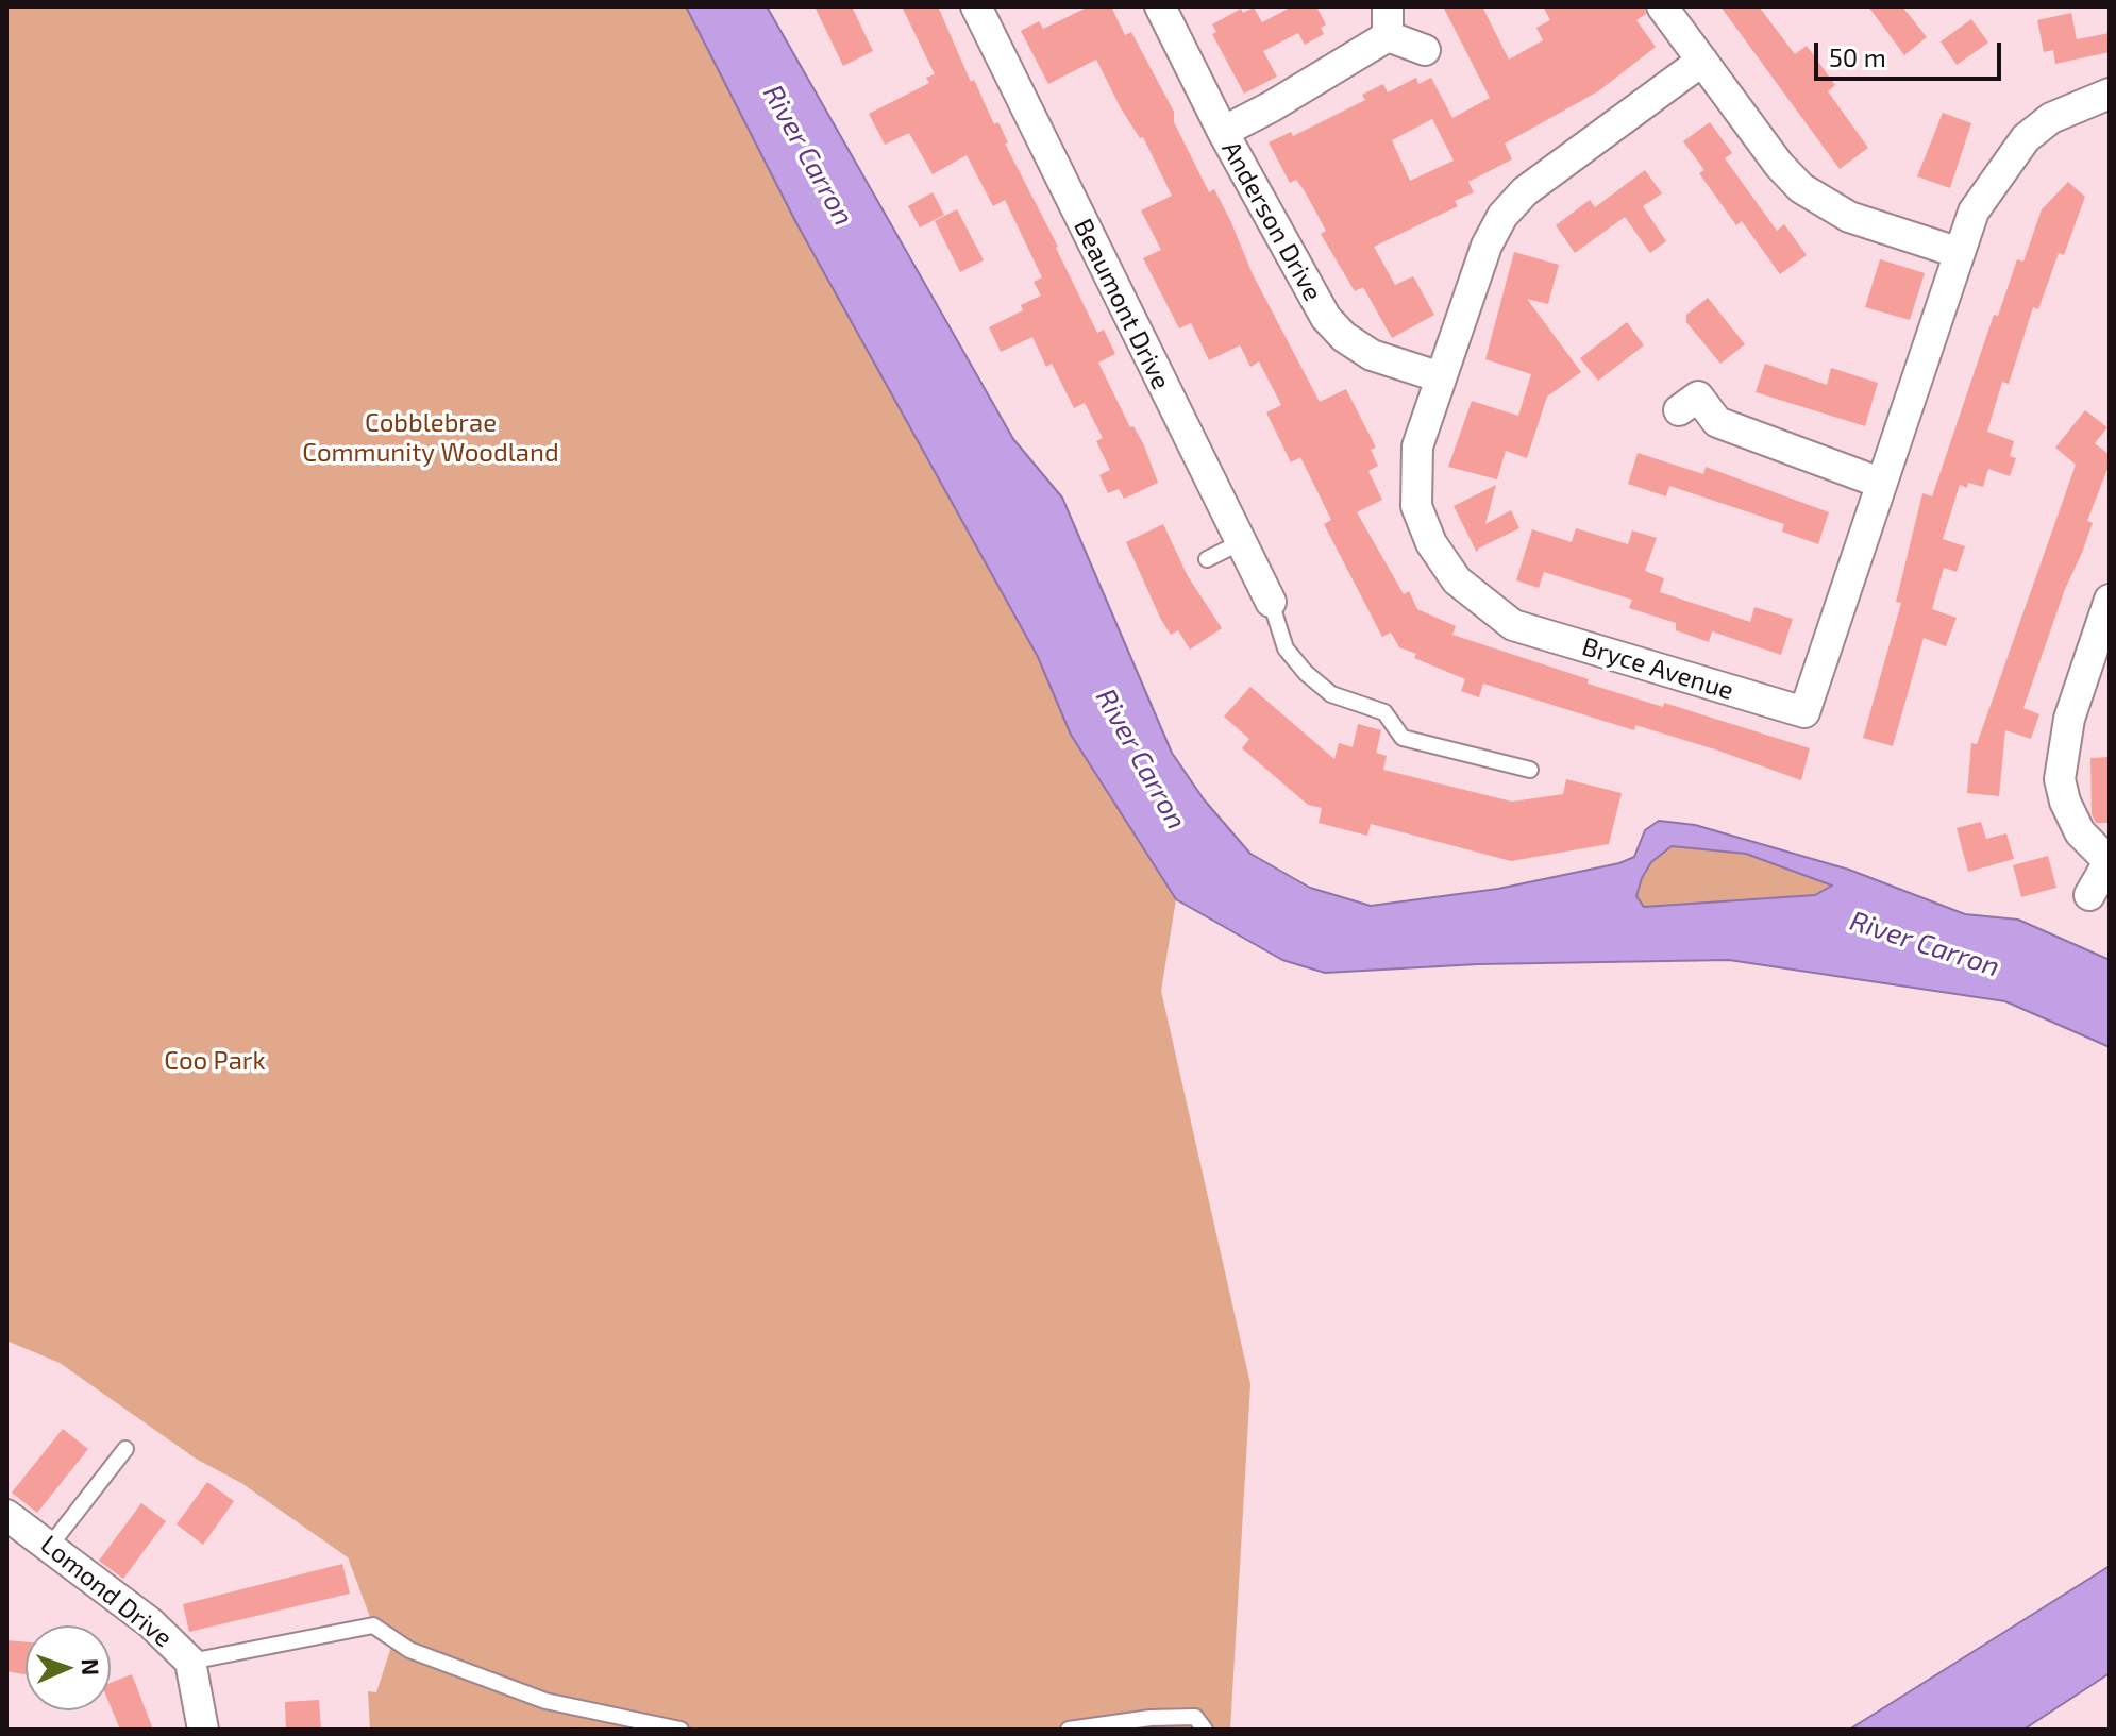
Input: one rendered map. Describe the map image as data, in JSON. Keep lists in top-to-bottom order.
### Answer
{
  "streets": {
    "street": [
      "Anderson Drive",
      "Beaumont Drive",
      "Bryce Avenue",
      "Lomond Drive"
    ]
  },
  "crossings": [
    ["Anderson Drive", "Bryce Avenue"]
  ],
  "water": ["River Carron"],
  "parks": ["Cobblebrae Community Woodland", "Coo Park"],
  "scale_bar": "50 m",
  "north": "right"
}
